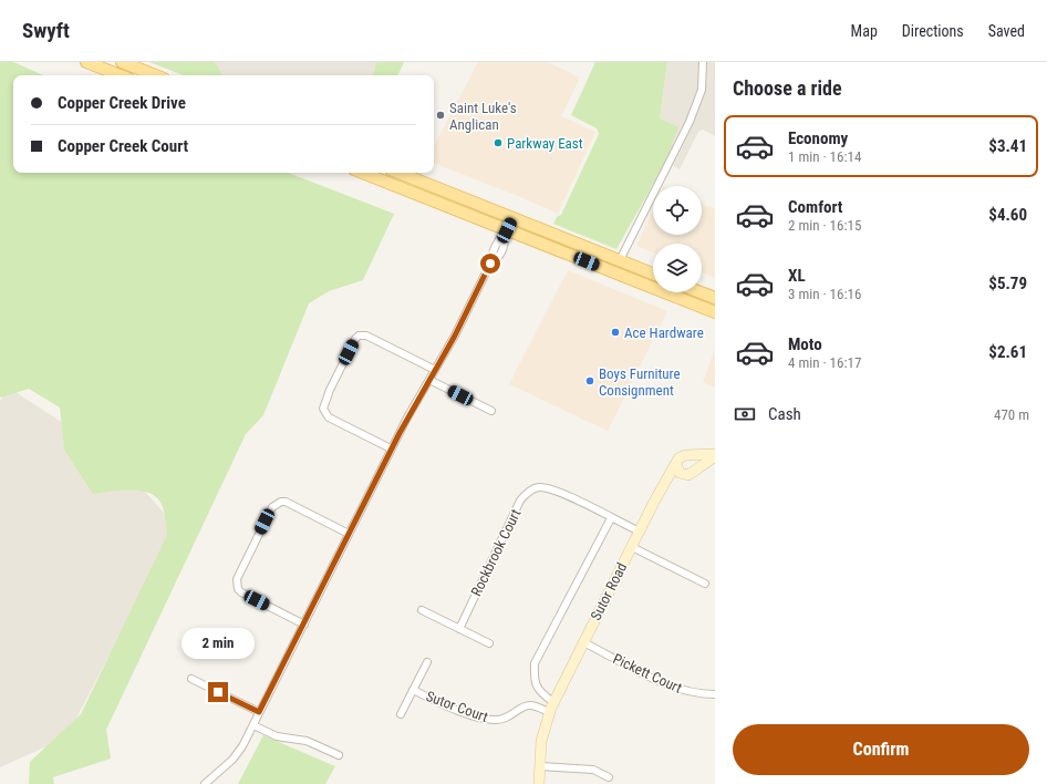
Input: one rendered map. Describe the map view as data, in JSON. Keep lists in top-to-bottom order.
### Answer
{
  "streets": {
    "street": [
      "Rockbrook Court",
      "Sutor Road",
      "Pickett Court",
      "Sutor Court"
    ]
  },
  "crossings": [
    ["Rockbrook Court", "Sutor Road"],
    ["Sutor Road", "Pickett Court"],
    ["Sutor Road", "Sutor Court"]
  ],
  "places": [
    "Saint Luke's Anglican",
    "Parkway East",
    "Ace Hardware",
    "Boys Furniture Consignment"
  ],
  "page": {
    "header": "Swyft",
    "nav": ["Map", "Directions", "Saved"],
    "heading": "Choose a ride",
    "banner": ["Copper Creek Drive", "Copper Creek Court"],
    "list": [
      {
        "name": "Economy",
        "note": "1 min · 16:14",
        "value": "$3.41"
      },
      {
        "name": "Comfort",
        "note": "2 min · 16:15",
        "value": "$4.60"
      },
      {
        "name": "XL",
        "note": "3 min · 16:16",
        "value": "$5.79"
      },
      {
        "name": "Moto",
        "note": "4 min · 16:17",
        "value": "$2.61"
      }
    ],
    "pay": ["Cash", "470 m"],
    "bubble": "2 min",
    "buttons": "Confirm"
  }
}
